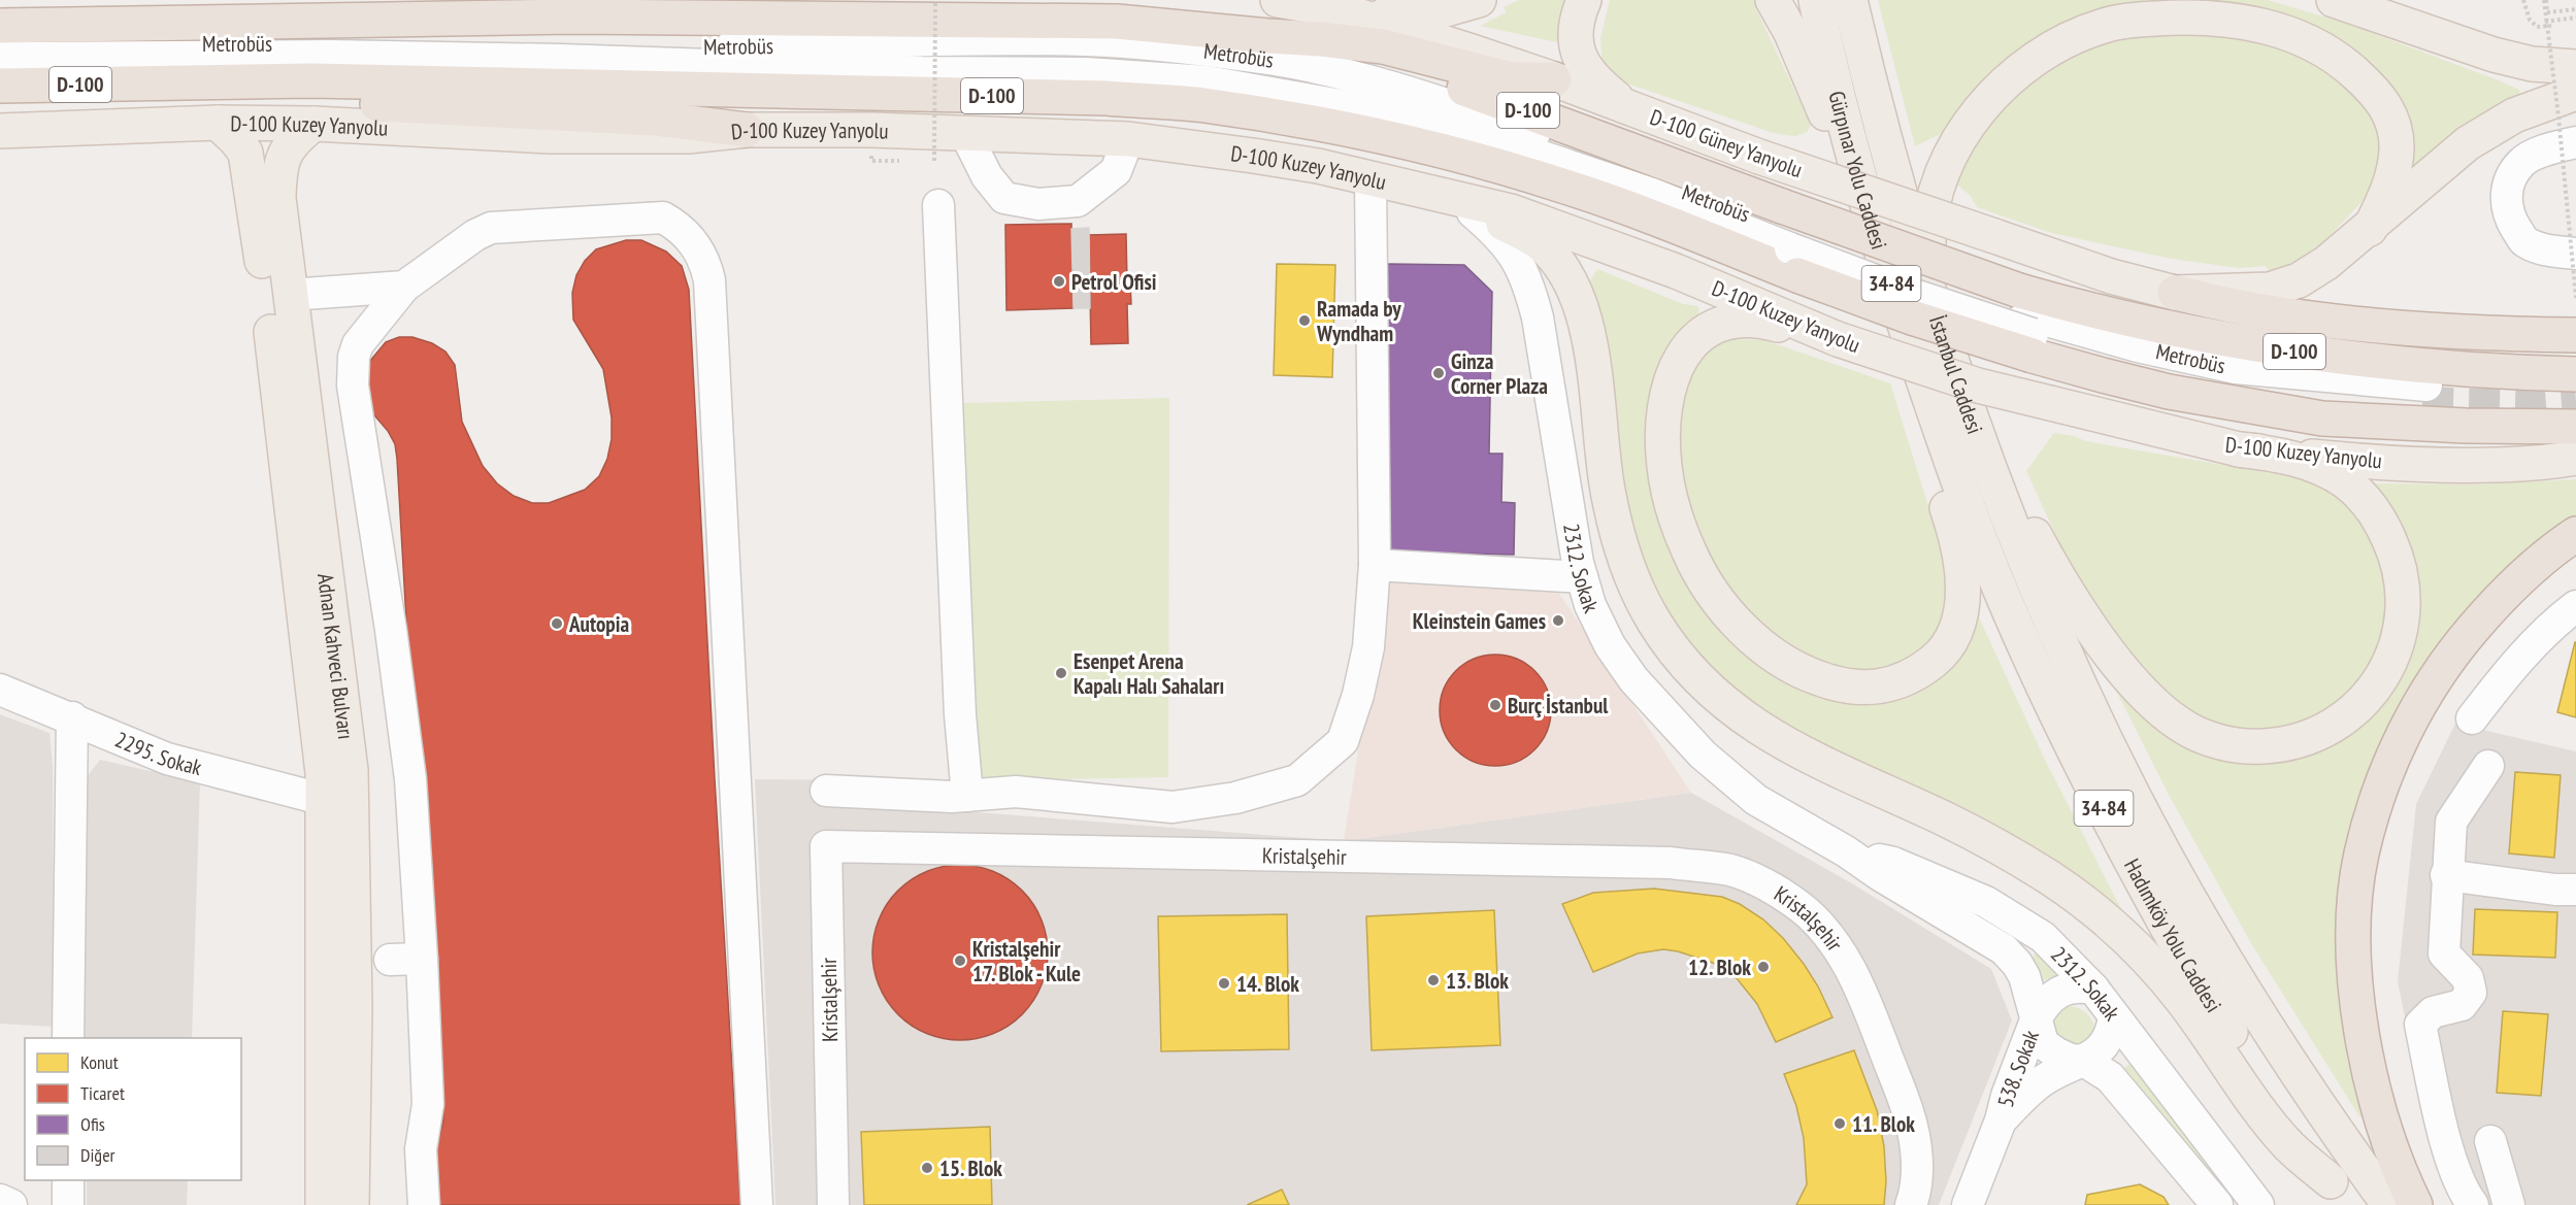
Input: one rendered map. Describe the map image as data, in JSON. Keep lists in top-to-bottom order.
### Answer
{
  "streets": {
    "highway": ["D-100"],
    "main road": [
      "D-100 Kuzey Yanyolu",
      "D-100 Güney Yanyolu",
      "Gürpınar Yolu Caddesi",
      "34-84",
      "İstanbul Caddesi",
      "Adnan Kahveci Bulvarı",
      "Hadımköy Yolu Caddesi"
    ],
    "street": [
      "Metrobüs",
      "2312. Sokak",
      "2295. Sokak",
      "Kristalşehir",
      "538. Sokak"
    ]
  },
  "crossings": [
    ["Metrobüs", "D-100"],
    ["D-100 Kuzey Yanyolu", "2312. Sokak"],
    ["D-100 Kuzey Yanyolu", "Adnan Kahveci Bulvarı"],
    ["Gürpınar Yolu Caddesi", "İstanbul Caddesi"],
    ["Gürpınar Yolu Caddesi", "Hadımköy Yolu Caddesi"],
    ["İstanbul Caddesi", "Hadımköy Yolu Caddesi"],
    ["2312. Sokak", "538. Sokak"],
    ["Adnan Kahveci Bulvarı", "2295. Sokak"]
  ],
  "places": [
    "Petrol Ofisi",
    "Ramada by Wyndham",
    "Ginza Corner Plaza",
    "Kleinstein Games",
    "Autopia",
    "Esenpet Arena Kapalı Halı Sahaları",
    "Burç İstanbul",
    "Kristalşehir 17. Blok - Kule",
    "12. Blok",
    "13. Blok",
    "14. Blok",
    "11. Blok",
    "15. Blok"
  ],
  "legend": [
    "Konut",
    "Ticaret",
    "Ofis",
    "Diğer"
  ]
}
